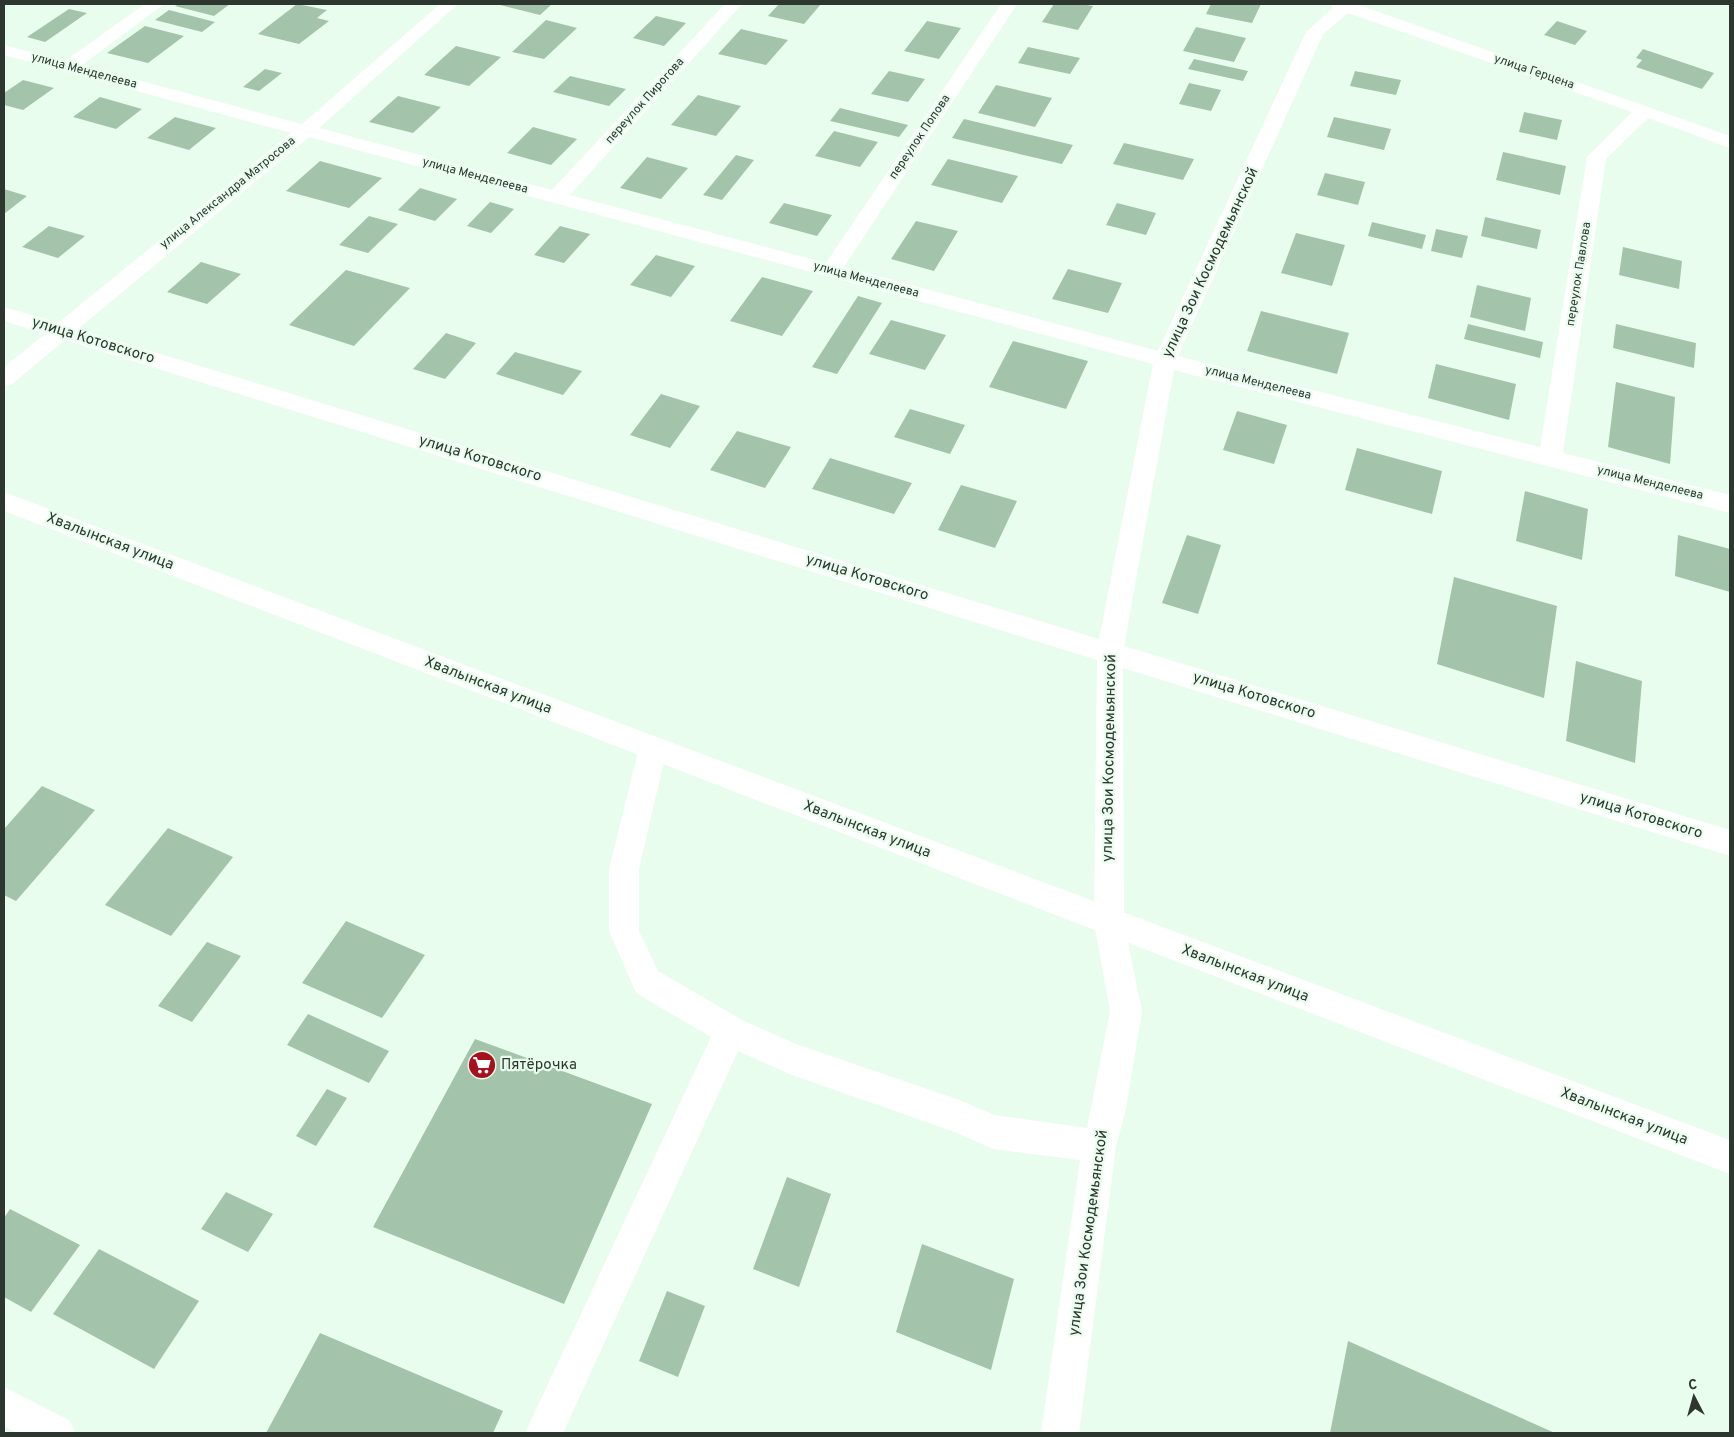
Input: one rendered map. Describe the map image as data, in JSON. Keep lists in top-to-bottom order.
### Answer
{
  "streets": {
    "street": [
      "улица Менделеева",
      "улица Герцена",
      "переулок Пирогова",
      "переулок Попова",
      "улица Александра Матросова",
      "улица Зои Космодемьянской",
      "переулок Павлова",
      "улица Котовского",
      "Хвалынская улица"
    ]
  },
  "crossings": [
    ["улица Менделеева", "переулок Пирогова"],
    ["улица Менделеева", "переулок Попова"],
    ["улица Менделеева", "улица Александра Матросова"],
    ["улица Менделеева", "улица Зои Космодемьянской"],
    ["улица Менделеева", "переулок Павлова"],
    ["улица Герцена", "улица Зои Космодемьянской"],
    ["улица Герцена", "переулок Павлова"],
    ["улица Александра Матросова", "улица Котовского"],
    ["улица Зои Космодемьянской", "улица Котовского"],
    ["улица Зои Космодемьянской", "Хвалынская улица"]
  ],
  "places": {
    "supermarket": ["Пятёрочка"]
  },
  "north": "top"
}
